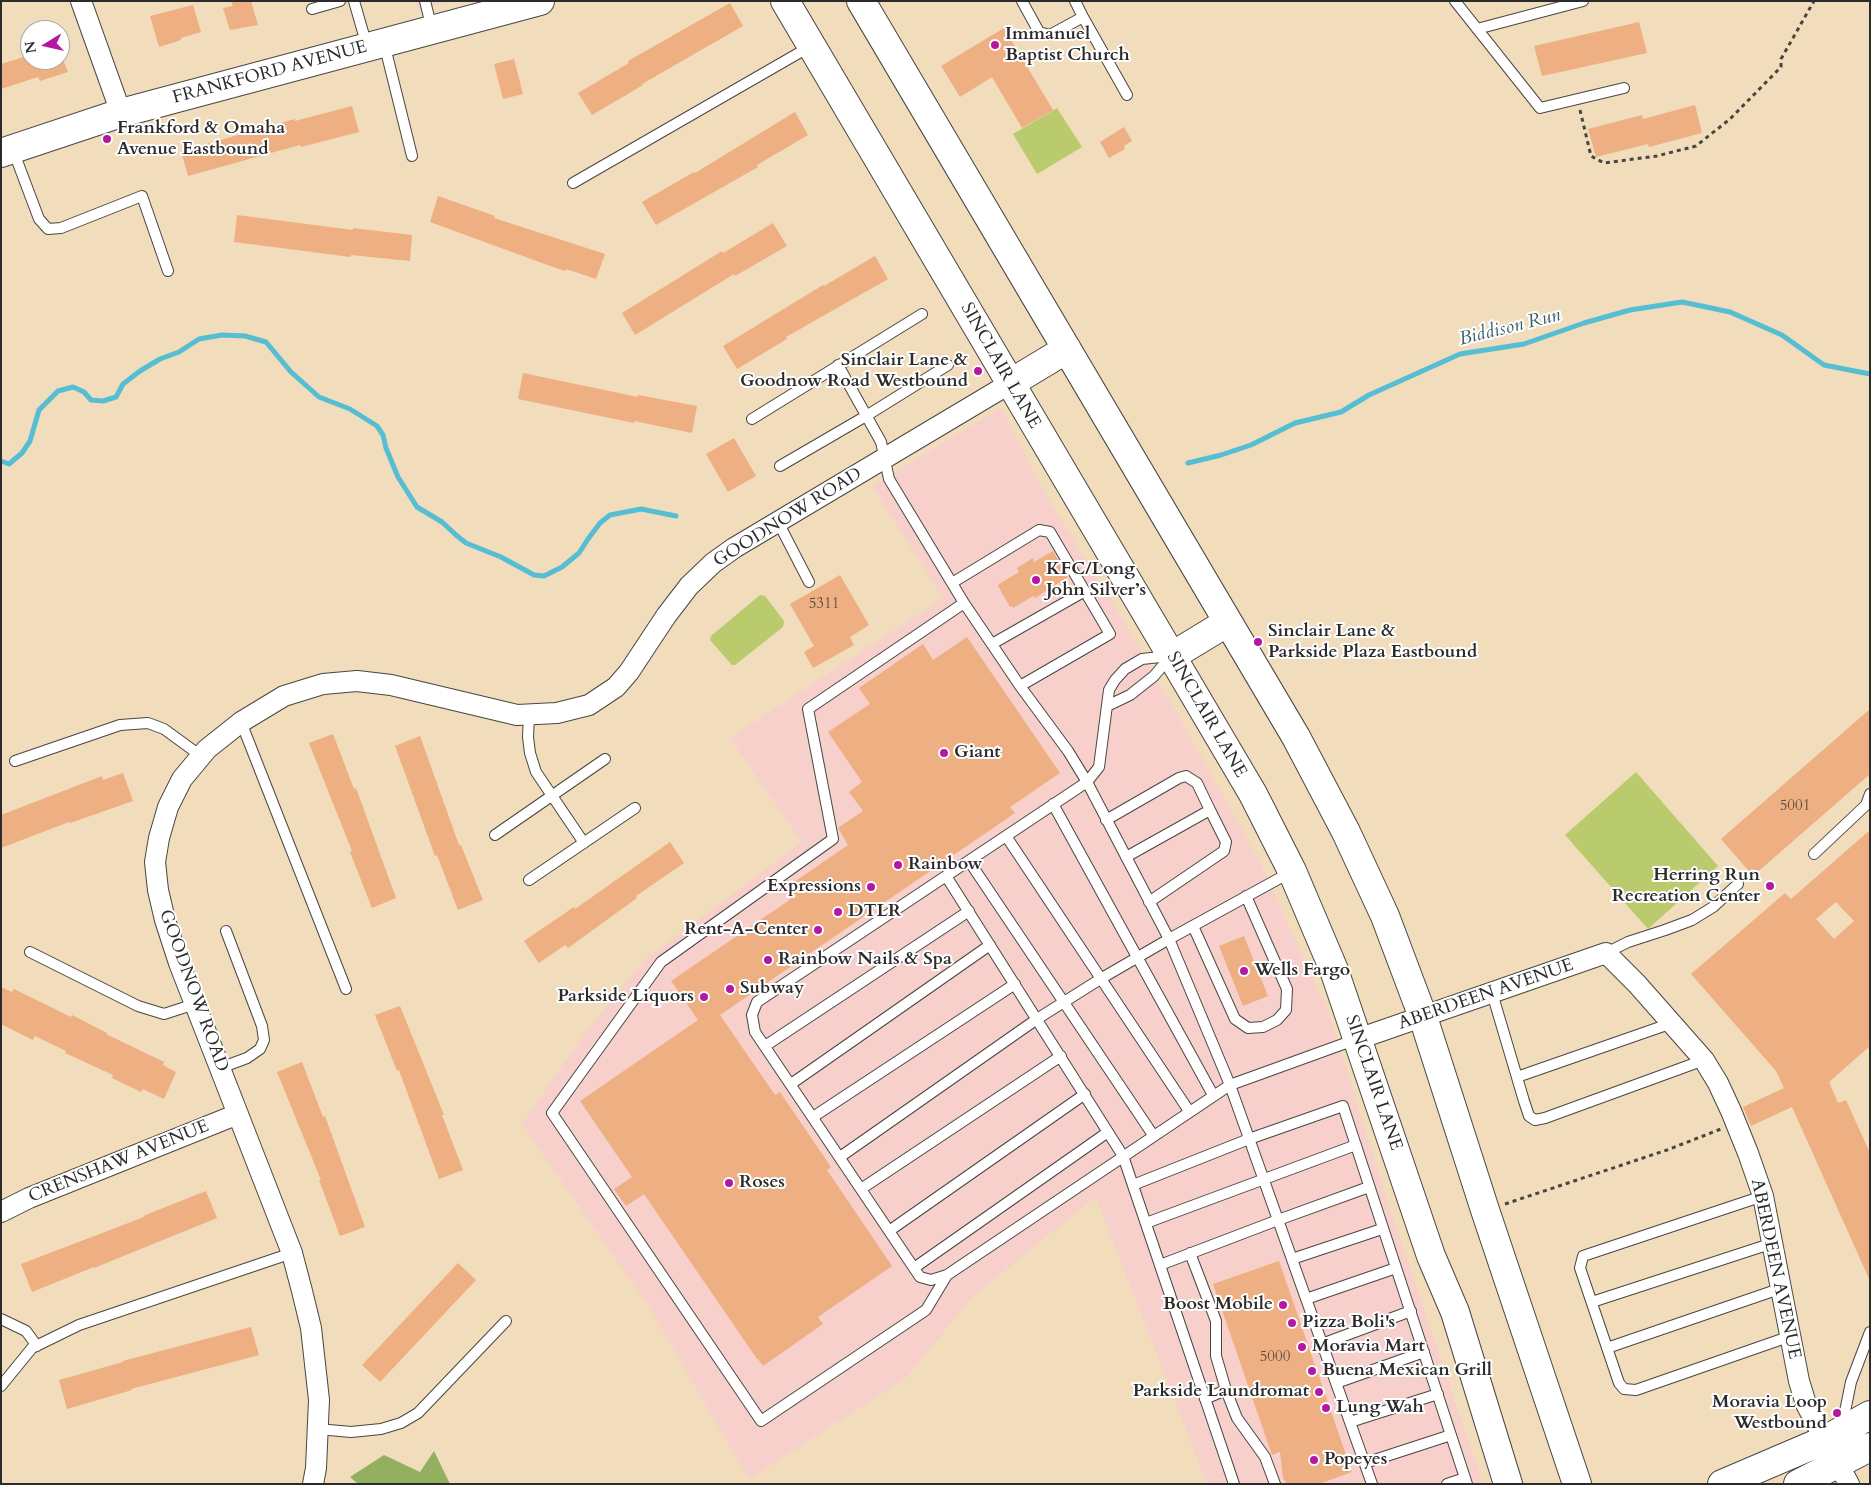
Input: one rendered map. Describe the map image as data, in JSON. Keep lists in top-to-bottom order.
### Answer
{
  "streets": {
    "street": [
      "FRANKFORD AVENUE",
      "SINCLAIR LANE",
      "GOODNOW ROAD",
      "ABERDEEN AVENUE",
      "CRENSHAW AVENUE"
    ]
  },
  "crossings": [
    ["SINCLAIR LANE", "GOODNOW ROAD"],
    ["SINCLAIR LANE", "ABERDEEN AVENUE"],
    ["GOODNOW ROAD", "CRENSHAW AVENUE"]
  ],
  "water": ["Biddison Run"],
  "places": [
    "Immanuel Baptist Church",
    "Frankford & Omaha Avenue Eastbound",
    "Sinclair Lane & Goodnow Road Westbound",
    "KFC/Long John Silver’s",
    "Sinclair Lane & Parkside Plaza Eastbound",
    "Giant",
    "Rainbow",
    "Herring Run Recreation Center",
    "Expressions",
    "DTLR",
    "Rent-A-Center",
    "Rainbow Nails & Spa",
    "Wells Fargo",
    "Subway",
    "Parkside Liquors",
    "Roses",
    "Boost Mobile",
    "Pizza Boli's",
    "Moravia Mart",
    "Buena Mexican Grill",
    "Parkside Laundromat",
    "Lung Wah",
    "Moravia Loop Westbound",
    "Popeyes"
  ],
  "house_numbers": ["5311", "5001", "5000"],
  "north": "left"
}
